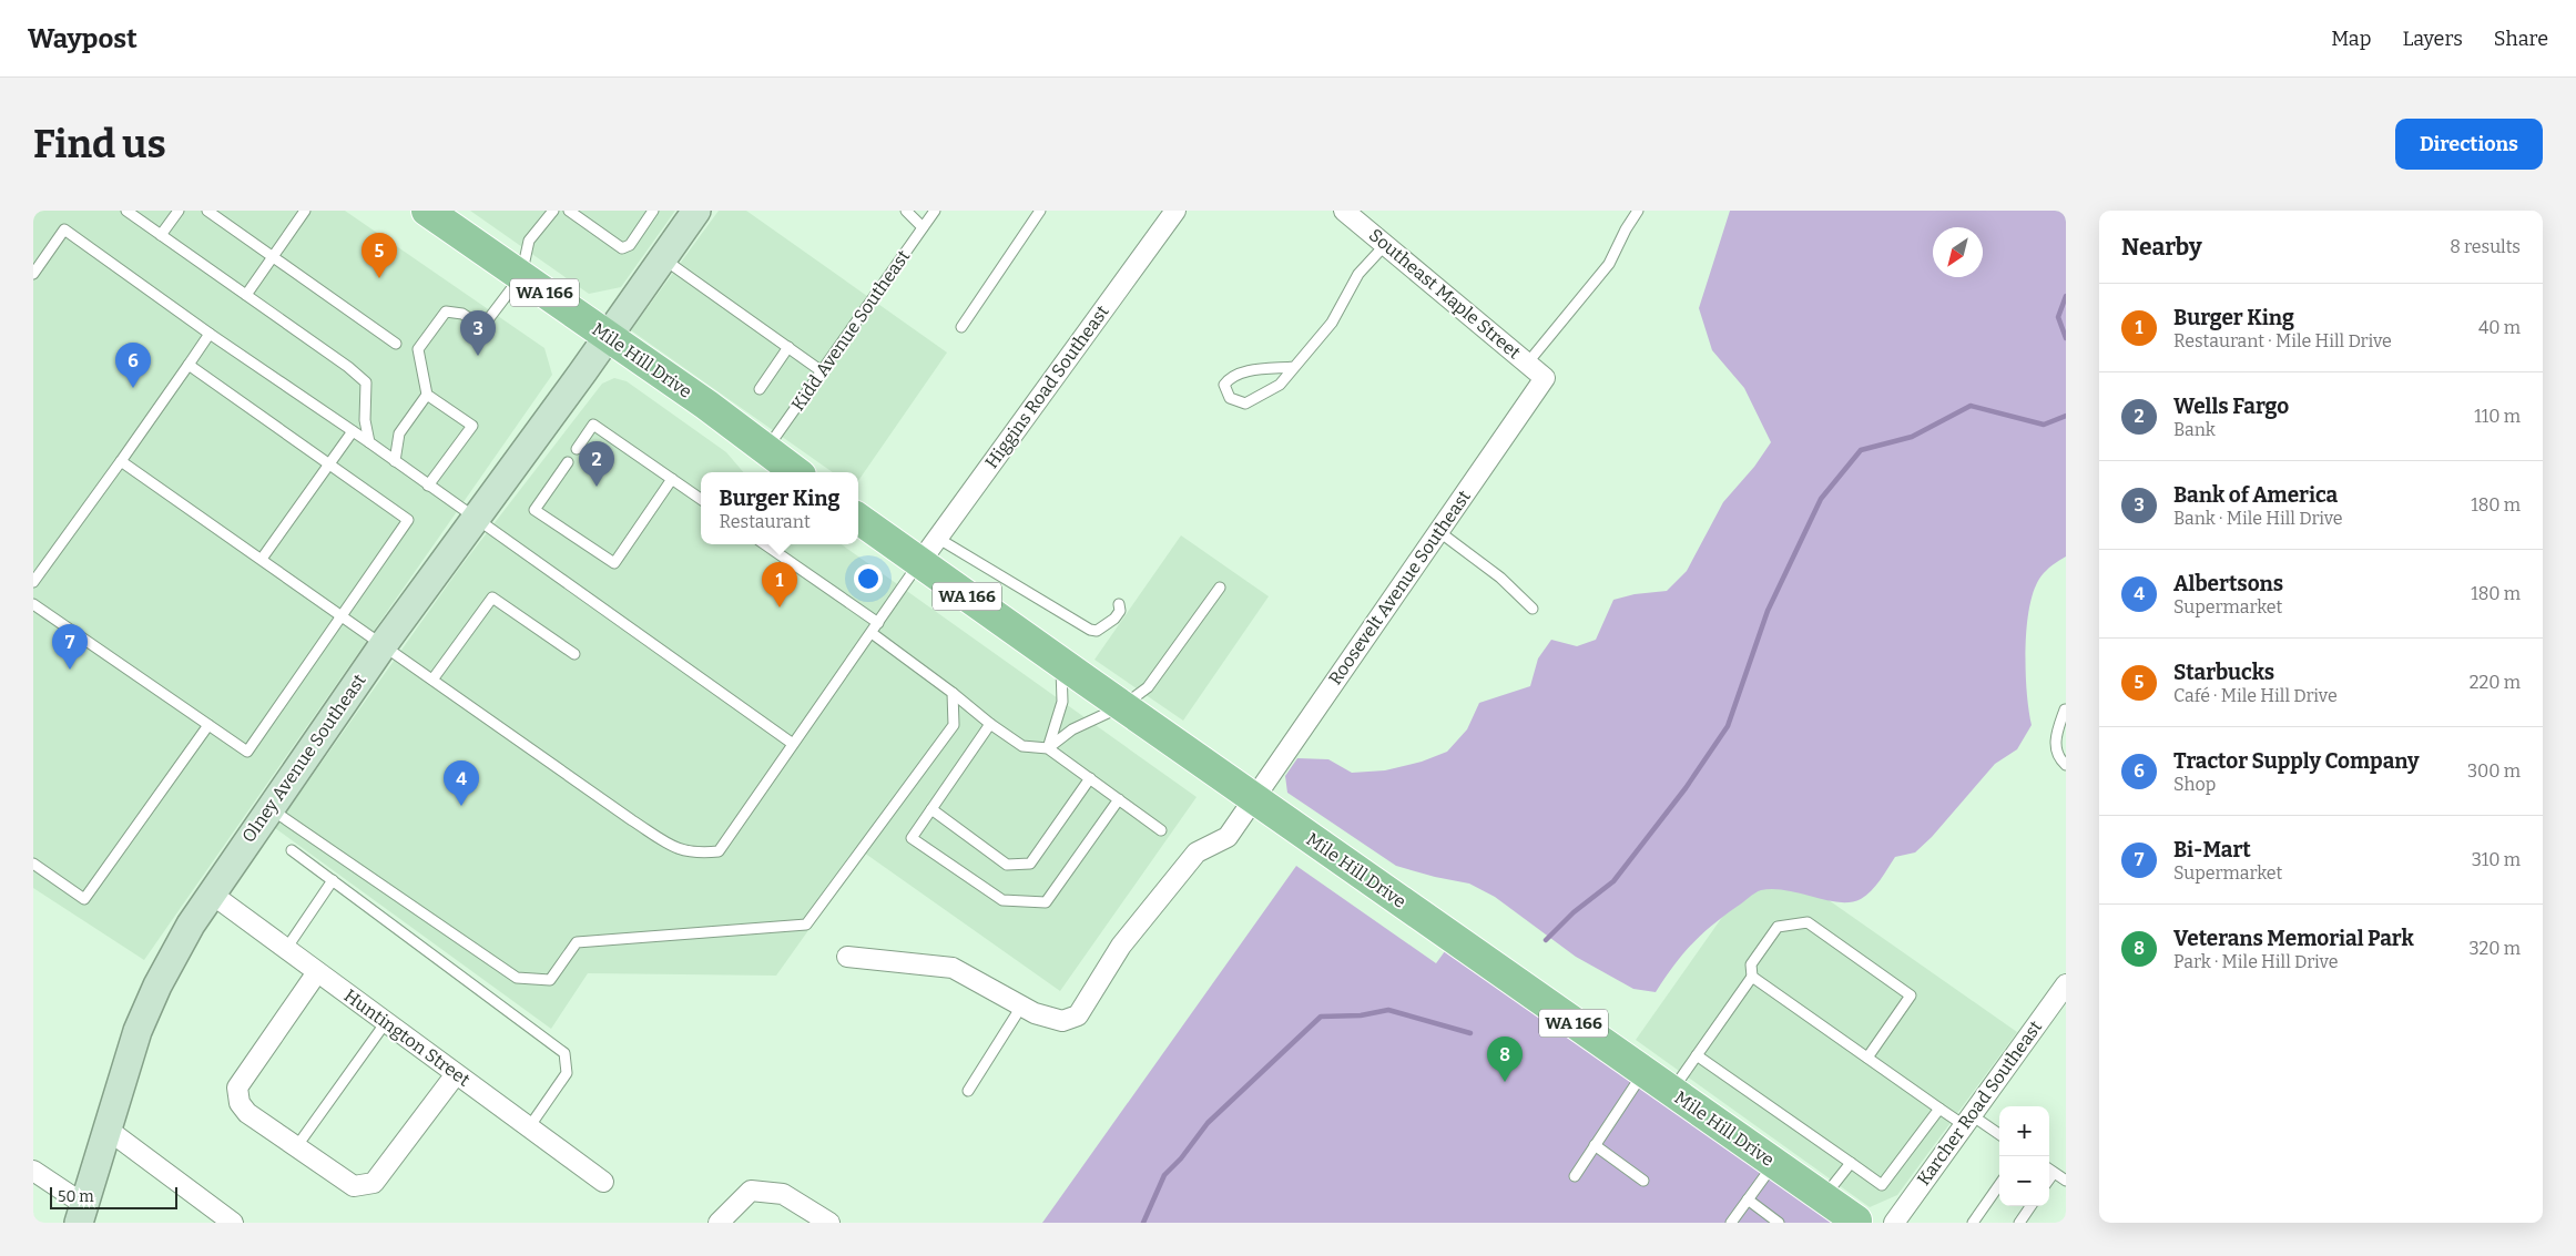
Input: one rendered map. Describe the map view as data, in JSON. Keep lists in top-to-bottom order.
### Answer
{
  "streets": {
    "main road": ["WA 166", "Mile Hill Drive", "Olney Avenue Southeast"],
    "street": [
      "Southeast Maple Street",
      "Higgins Road Southeast",
      "Roosevelt Avenue Southeast",
      "Huntington Street",
      "Karcher Road Southeast"
    ],
    "lane": ["Kidd Avenue Southeast"]
  },
  "crossings": [
    ["Southeast Maple Street", "Roosevelt Avenue Southeast"],
    ["Kidd Avenue Southeast", "Mile Hill Drive"],
    ["Mile Hill Drive", "Higgins Road Southeast"],
    ["Mile Hill Drive", "Roosevelt Avenue Southeast"],
    ["Mile Hill Drive", "Olney Avenue Southeast"],
    ["Olney Avenue Southeast", "Huntington Street"]
  ],
  "scale_bar": "50 m",
  "north": "bottom left",
  "page": {
    "header": "Waypost",
    "nav": ["Map", "Layers", "Share"],
    "buttons": "Directions",
    "title": "Find us",
    "heading": ["Nearby", "8 results"],
    "pins": [
      "5",
      "3",
      "6",
      "2",
      "1",
      "7",
      "4",
      "8"
    ],
    "list": [
      {
        "mark": "1",
        "name": "Burger King",
        "note": "Restaurant · Mile Hill Drive",
        "value": "40 m"
      },
      {
        "mark": "2",
        "name": "Wells Fargo",
        "note": "Bank",
        "value": "110 m"
      },
      {
        "mark": "3",
        "name": "Bank of America",
        "note": "Bank · Mile Hill Drive",
        "value": "180 m"
      },
      {
        "mark": "4",
        "name": "Albertsons",
        "note": "Supermarket",
        "value": "180 m"
      },
      {
        "mark": "5",
        "name": "Starbucks",
        "note": "Café · Mile Hill Drive",
        "value": "220 m"
      },
      {
        "mark": "6",
        "name": "Tractor Supply Company",
        "note": "Shop",
        "value": "300 m"
      },
      {
        "mark": "7",
        "name": "Bi-Mart",
        "note": "Supermarket",
        "value": "310 m"
      },
      {
        "mark": "8",
        "name": "Veterans Memorial Park",
        "note": "Park · Mile Hill Drive",
        "value": "320 m"
      }
    ],
    "popup": ["Burger King", "Restaurant"],
    "map_buttons": ["+", "−"],
    "scale": "50 m"
  }
}
